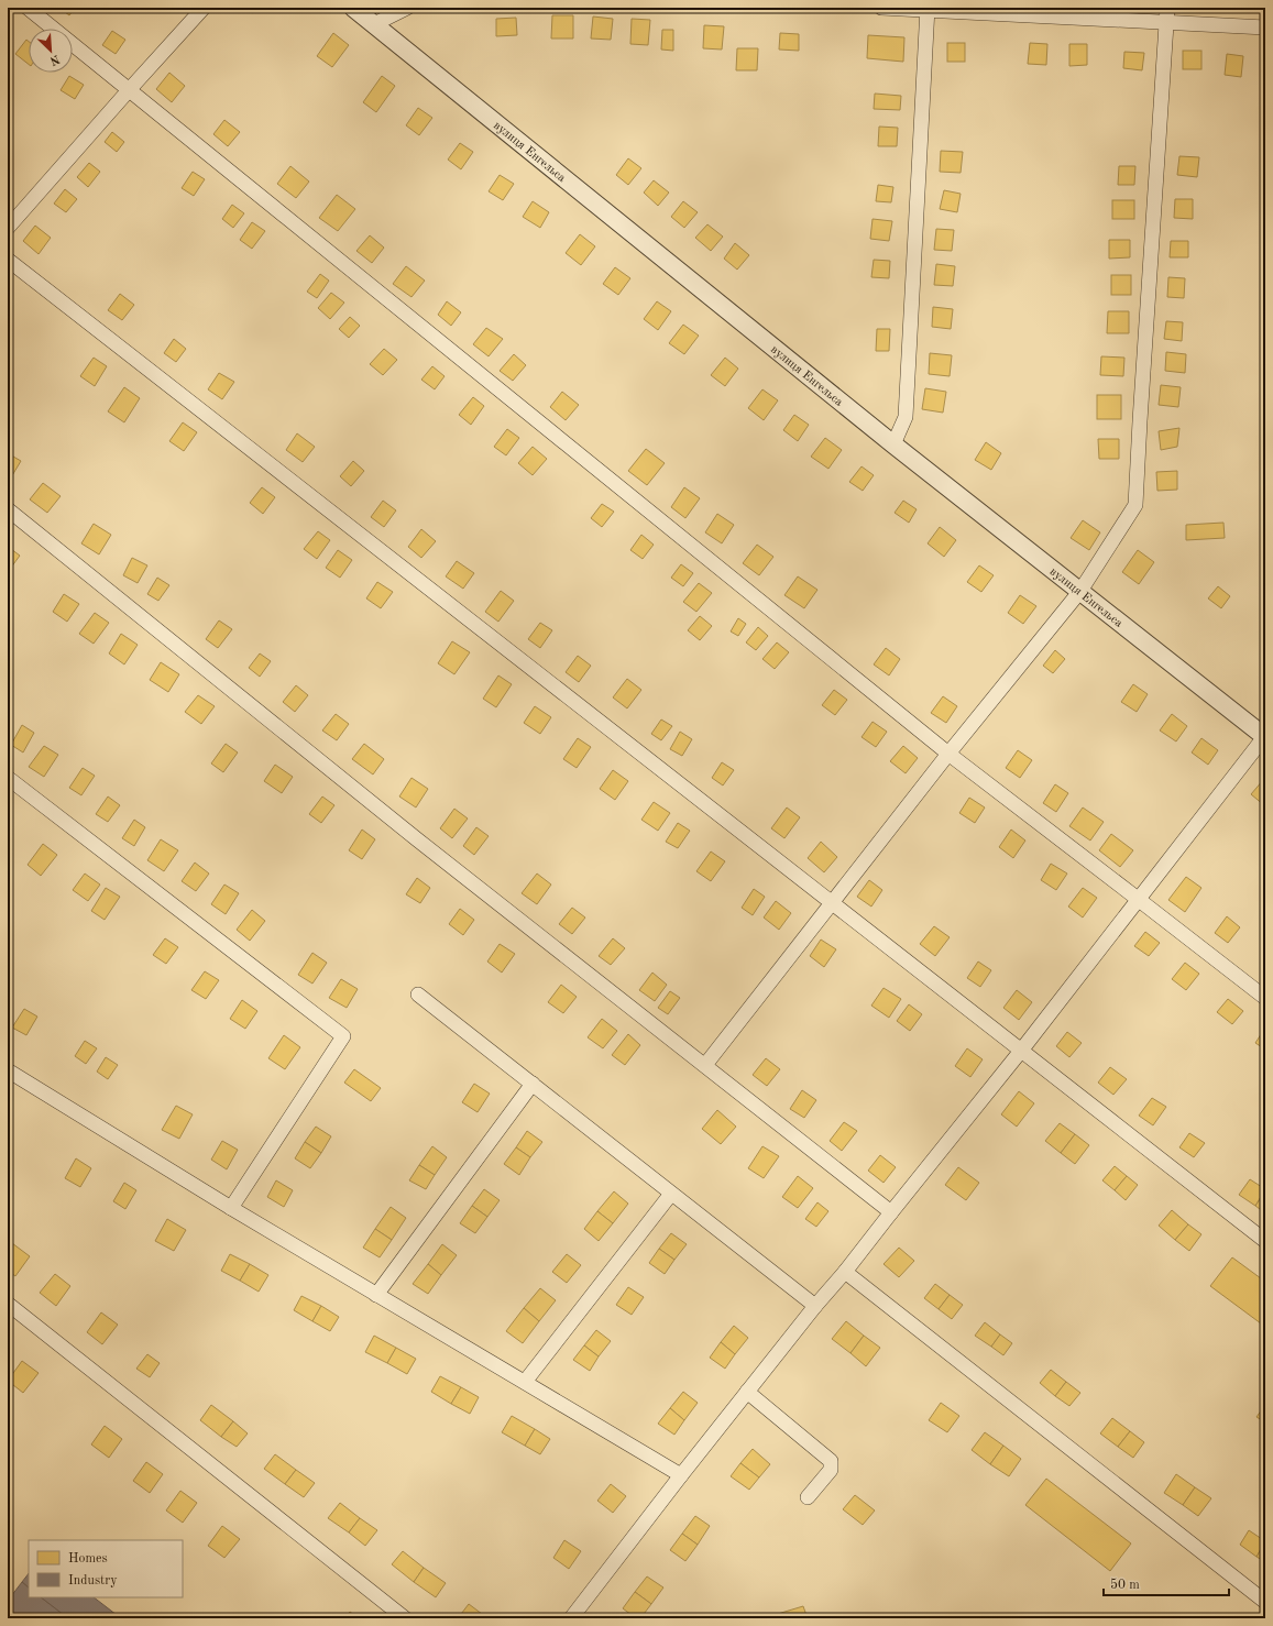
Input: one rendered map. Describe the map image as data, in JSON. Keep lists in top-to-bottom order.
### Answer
{
  "streets": {
    "street": ["вулиця Енгельса"]
  },
  "legend": ["Homes", "Industry"],
  "scale_bar": "50 m",
  "north": "bottom right"
}
